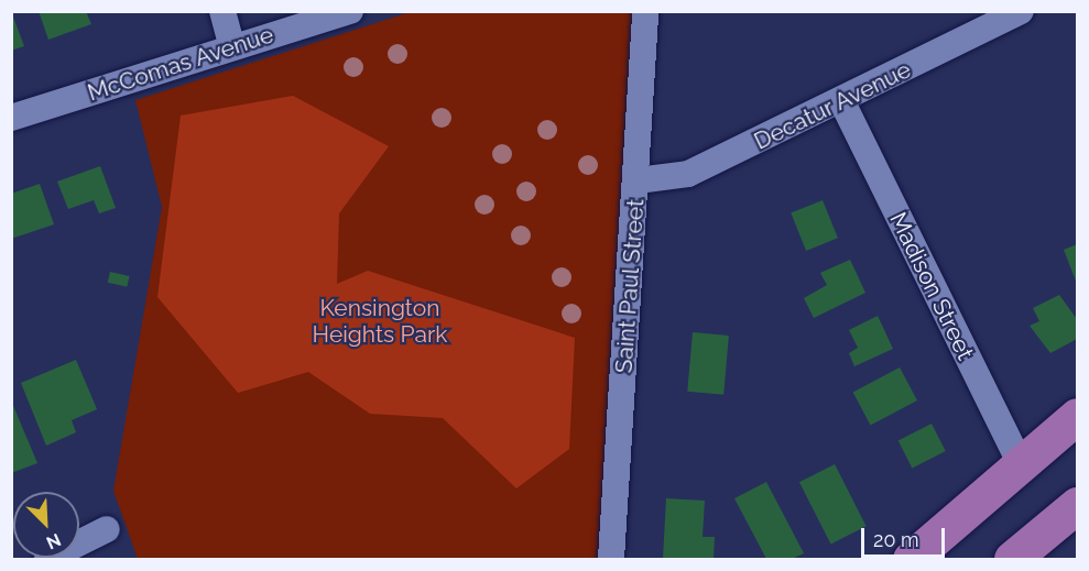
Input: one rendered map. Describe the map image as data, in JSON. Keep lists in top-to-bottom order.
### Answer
{
  "streets": {
    "street": [
      "McComas Avenue",
      "Decatur Avenue",
      "Saint Paul Street",
      "Madison Street"
    ]
  },
  "crossings": [
    ["Decatur Avenue", "Saint Paul Street"],
    ["Decatur Avenue", "Madison Street"]
  ],
  "parks": ["Kensington Heights Park"],
  "scale_bar": "20 m",
  "north": "bottom right"
}
